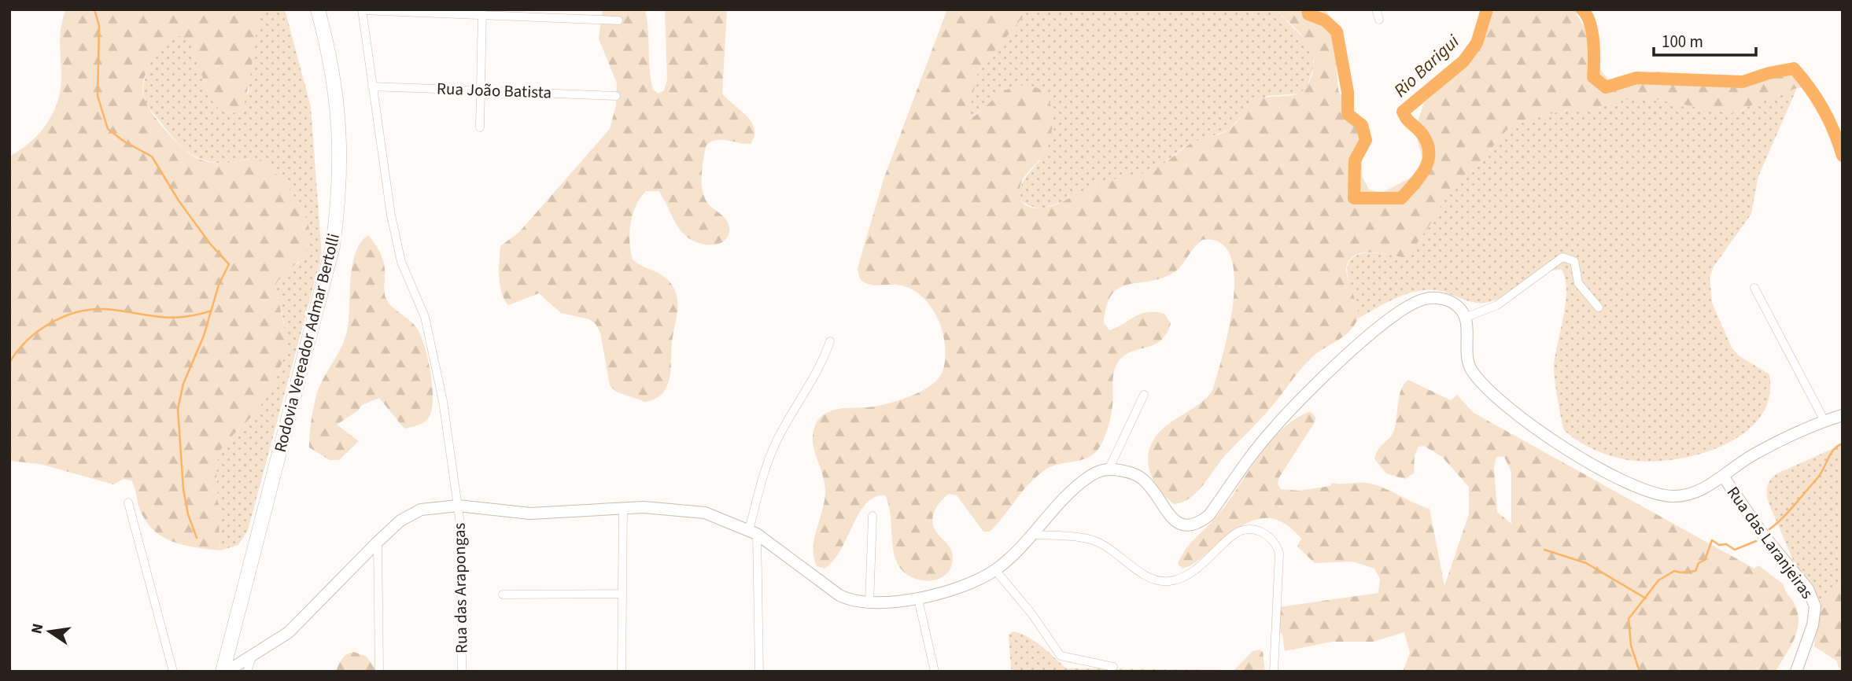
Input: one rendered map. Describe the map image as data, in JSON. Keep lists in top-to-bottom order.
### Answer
{
  "streets": {
    "highway": ["Rodovia Vereador Admar Bertolli"],
    "main road": ["Rua das Laranjeiras"],
    "street": ["Rua João Batista", "Rua das Arapongas"]
  },
  "crossings": [
    ["Rua João Batista", "Rua das Arapongas"]
  ],
  "water": ["Rio Barigui"],
  "scale_bar": "100 m",
  "north": "left"
}
